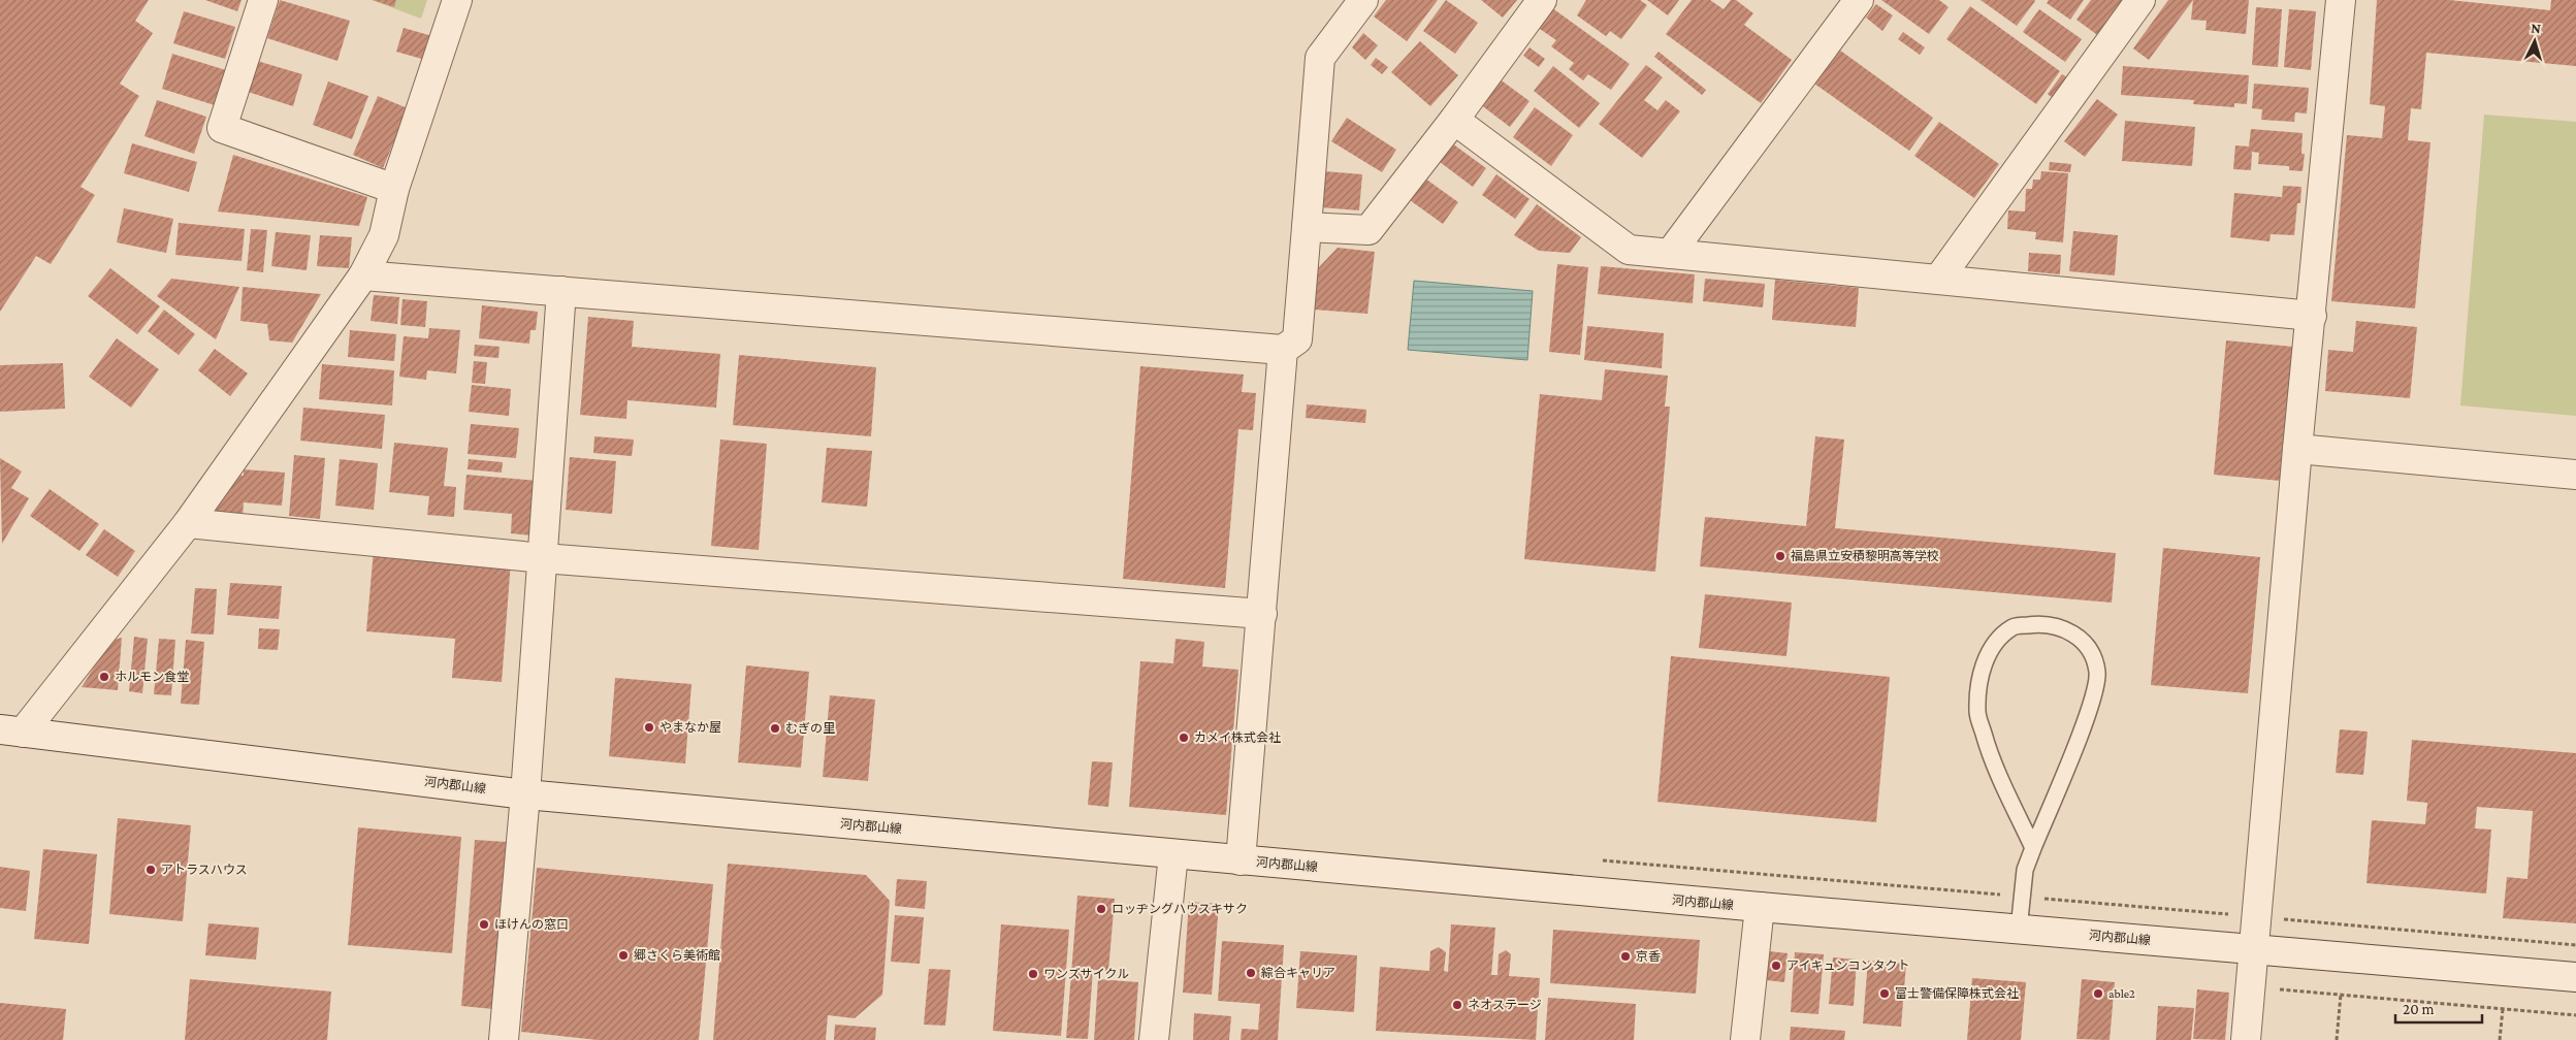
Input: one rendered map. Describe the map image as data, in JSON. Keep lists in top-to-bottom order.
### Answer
{
  "streets": {
    "street": ["河内郡山線"]
  },
  "places": [
    "福島県立安積黎明高等学校",
    "ホルモン食堂",
    "やまなか屋",
    "むぎの里",
    "カメイ株式会社",
    "アトラスハウス",
    "ロッヂングハウスキサク",
    "ほけんの窓口",
    "郷さくら美術館",
    "京香",
    "アイキュンコンタクト",
    "綜合キャリア",
    "ワンズサイクル",
    "富士警備保障株式会社",
    "able2",
    "ネオステージ"
  ],
  "scale_bar": "20 m",
  "north": "top"
}
